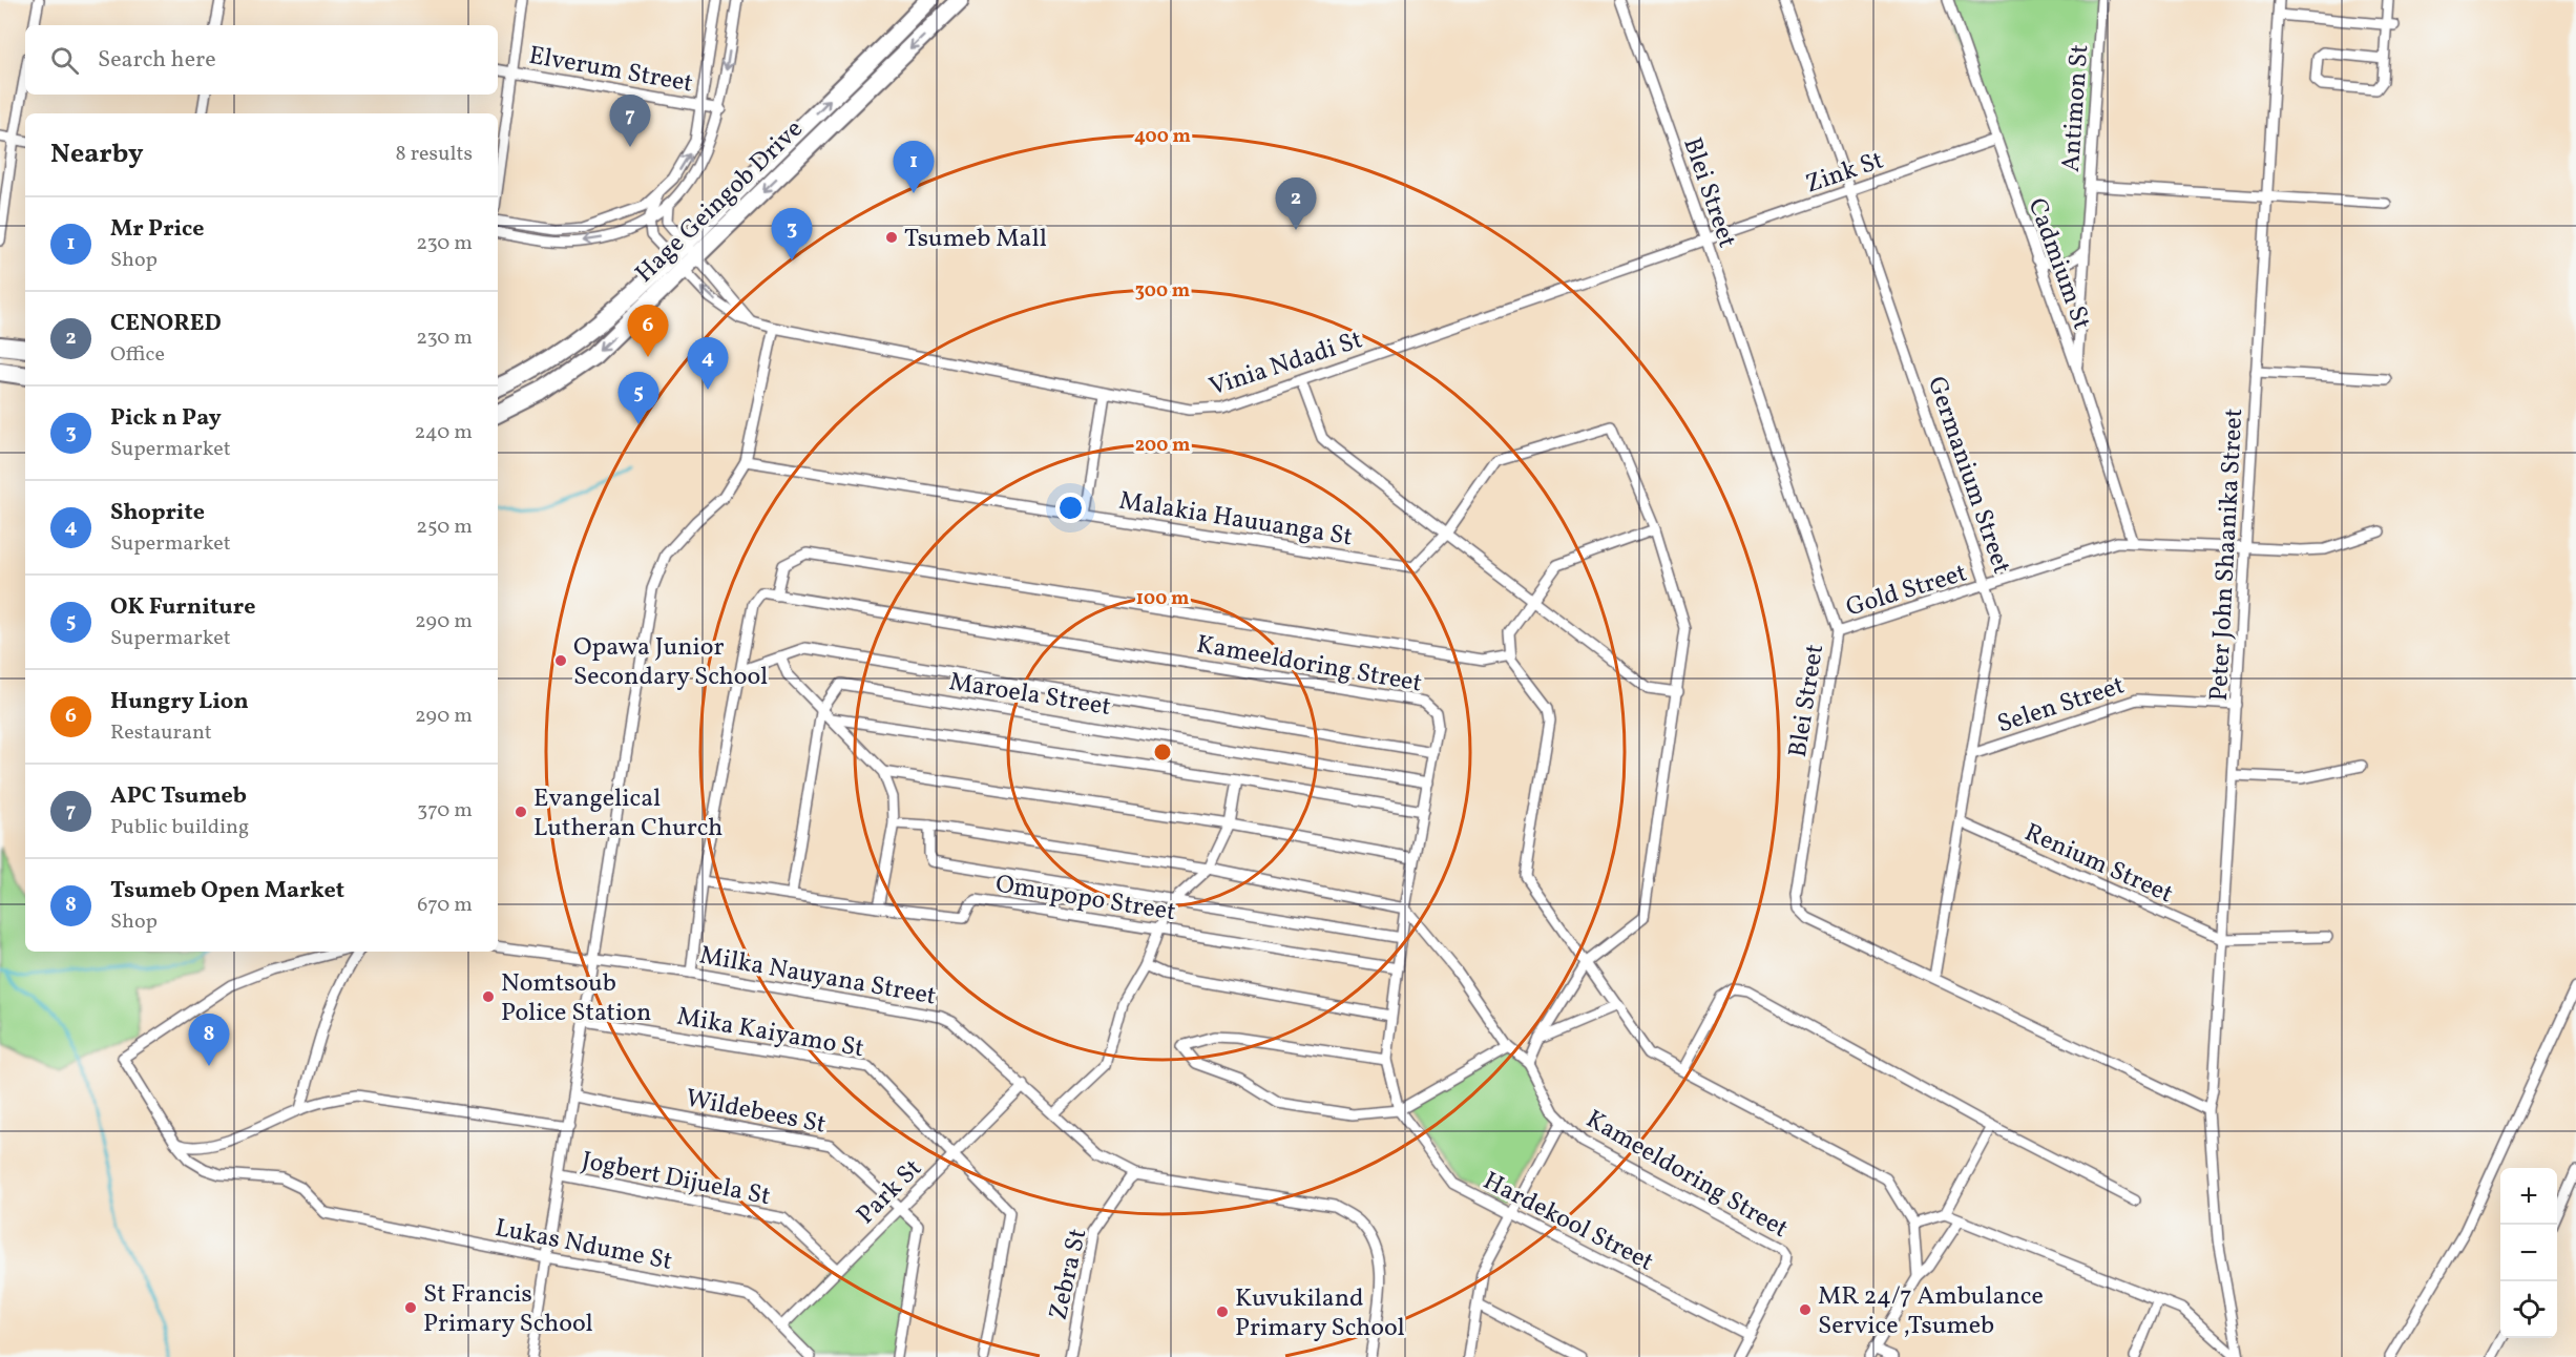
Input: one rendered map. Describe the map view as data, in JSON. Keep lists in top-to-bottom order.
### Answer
{
  "streets": {
    "highway": ["Hage Geingob Drive"],
    "street": [
      "Elverum Street",
      "Antimon St",
      "Zink St",
      "Blei Street",
      "Cadmium St",
      "Vinia Ndadi St",
      "Germanium Street",
      "Malakia Hauuanga St",
      "Peter John Shaanika Street",
      "Gold Street",
      "Kameeldoring Street",
      "Maroela Street",
      "Selen Street",
      "Renium Street",
      "Omupopo Street",
      "Milka Nauyana Street",
      "Mika Kaiyamo St",
      "Wildebees St",
      "Jogbert Dijuela St",
      "Park St",
      "Hardekool Street",
      "Lukas Ndume St",
      "Zebra St"
    ]
  },
  "crossings": [
    ["Antimon St", "Cadmium St"],
    ["Zink St", "Blei Street"],
    ["Zink St", "Cadmium St"],
    ["Zink St", "Vinia Ndadi St"],
    ["Zink St", "Germanium Street"],
    ["Blei Street", "Vinia Ndadi St"],
    ["Blei Street", "Germanium Street"],
    ["Blei Street", "Peter John Shaanika Street"],
    ["Blei Street", "Gold Street"],
    ["Hage Geingob Drive", "Vinia Ndadi St"],
    ["Cadmium St", "Gold Street"],
    ["Germanium Street", "Gold Street"],
    ["Germanium Street", "Selen Street"],
    ["Germanium Street", "Renium Street"],
    ["Peter John Shaanika Street", "Gold Street"],
    ["Peter John Shaanika Street", "Selen Street"],
    ["Peter John Shaanika Street", "Renium Street"],
    ["Kameeldoring Street", "Maroela Street"],
    ["Kameeldoring Street", "Hardekool Street"],
    ["Maroela Street", "Omupopo Street"],
    ["Milka Nauyana Street", "Park St"],
    ["Milka Nauyana Street", "Zebra St"],
    ["Mika Kaiyamo St", "Park St"],
    ["Wildebees St", "Park St"],
    ["Jogbert Dijuela St", "Park St"],
    ["Park St", "Lukas Ndume St"]
  ],
  "places": [
    "Tsumeb Mall",
    "Opawa Junior Secondary School",
    "Evangelical Lutheran Church",
    "Nomtsoub Police Station",
    "St Francis Primary School",
    "MR 24/7 Ambulance Service ,Tsumeb",
    "Kuvukiland Primary School"
  ],
  "page": {
    "search": "Search here",
    "pins": [
      "7",
      "1",
      "2",
      "3",
      "6",
      "4",
      "5",
      "8"
    ],
    "heading": ["Nearby", "8 results"],
    "list": [
      {
        "mark": "1",
        "name": "Mr Price",
        "note": "Shop",
        "value": "230 m"
      },
      {
        "mark": "2",
        "name": "CENORED",
        "note": "Office",
        "value": "230 m"
      },
      {
        "mark": "3",
        "name": "Pick n Pay",
        "note": "Supermarket",
        "value": "240 m"
      },
      {
        "mark": "4",
        "name": "Shoprite",
        "note": "Supermarket",
        "value": "250 m"
      },
      {
        "mark": "5",
        "name": "OK Furniture",
        "note": "Supermarket",
        "value": "290 m"
      },
      {
        "mark": "6",
        "name": "Hungry Lion",
        "note": "Restaurant",
        "value": "290 m"
      },
      {
        "mark": "7",
        "name": "APC Tsumeb",
        "note": "Public building",
        "value": "370 m"
      },
      {
        "mark": "8",
        "name": "Tsumeb Open Market",
        "note": "Shop",
        "value": "670 m"
      }
    ],
    "map_buttons": ["+", "−"]
  },
  "rings": [
    "400 m",
    "300 m",
    "200 m",
    "100 m"
  ]
}
